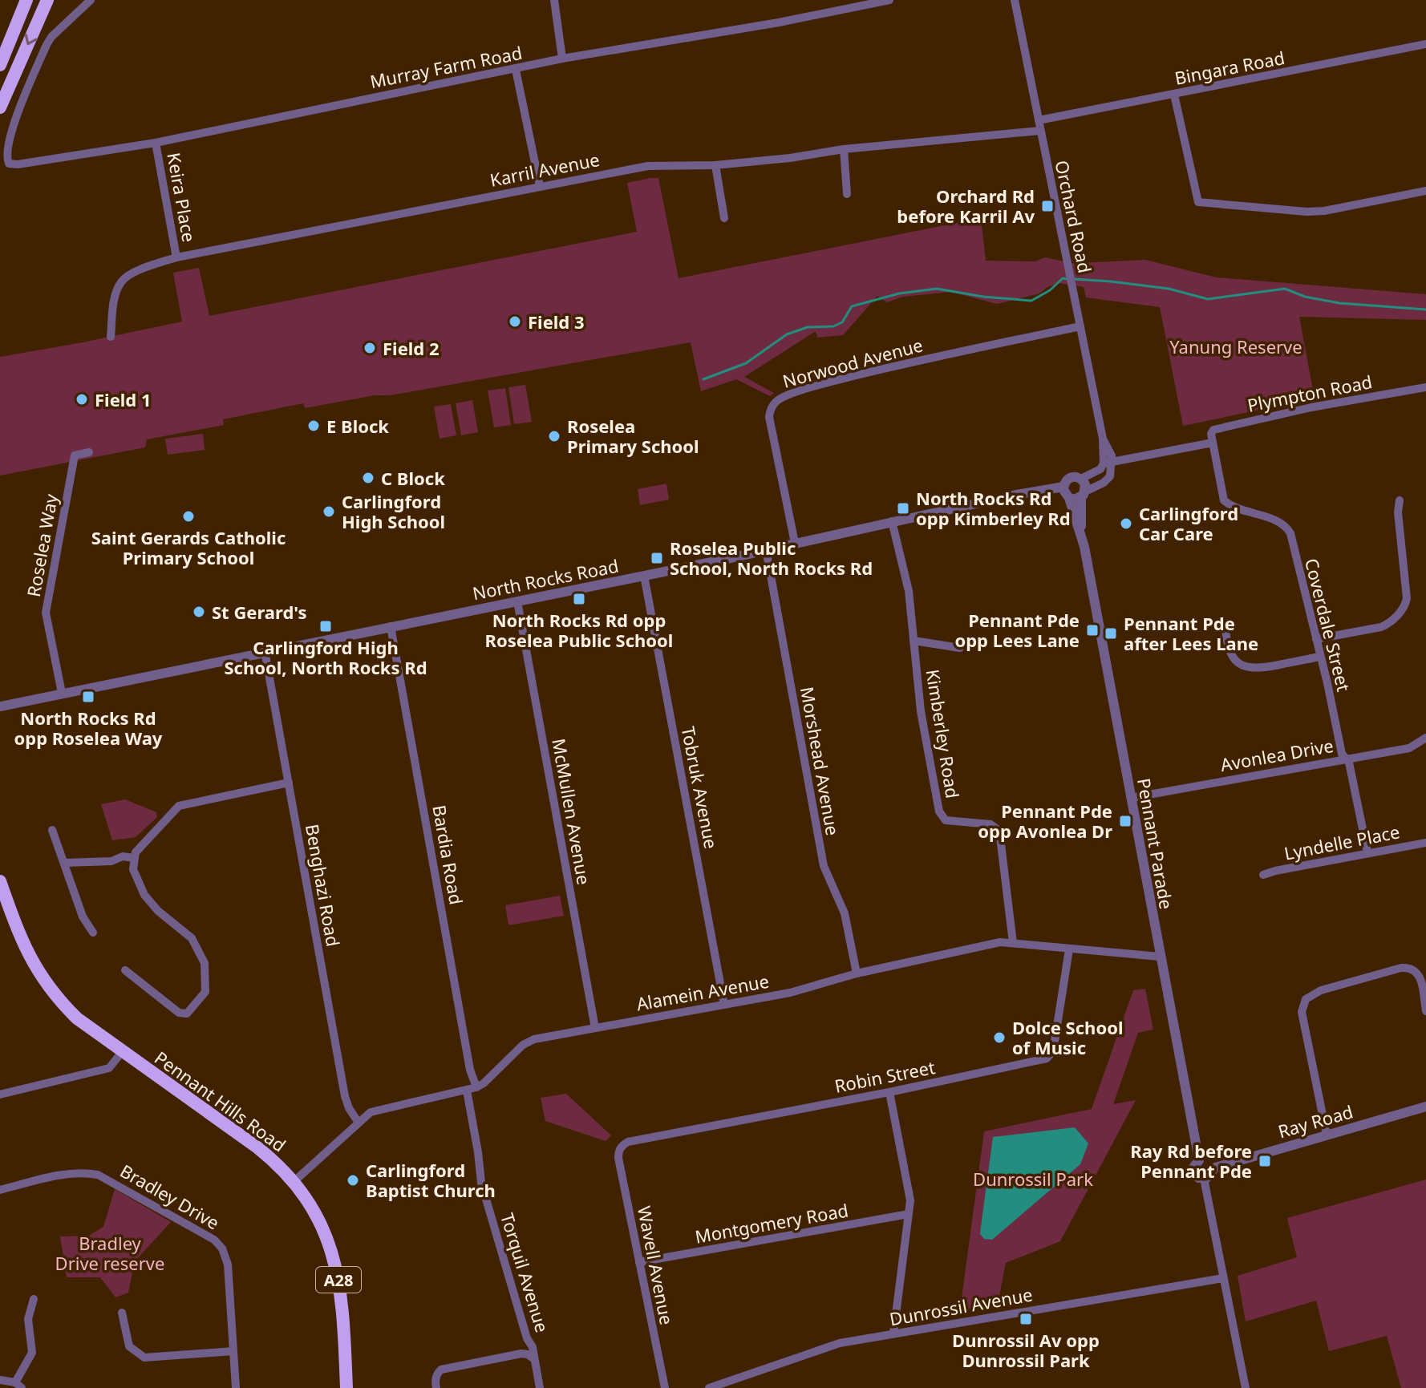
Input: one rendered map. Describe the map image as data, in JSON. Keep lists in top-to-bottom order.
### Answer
{
  "streets": {
    "highway": ["Pennant Hills Road", "A28"],
    "street": [
      "Murray Farm Road",
      "Bingara Road",
      "Karril Avenue",
      "Keira Place",
      "Orchard Road",
      "Norwood Avenue",
      "Plympton Road",
      "Roselea Way",
      "North Rocks Road",
      "Coverdale Street",
      "Kimberley Road",
      "Avonlea Drive",
      "Morshead Avenue",
      "Tobruk Avenue",
      "McMullen Avenue",
      "Lyndelle Place",
      "Pennant Parade",
      "Bardia Road",
      "Benghazi Road",
      "Alamein Avenue",
      "Robin Street",
      "Ray Road",
      "Bradley Drive",
      "Montgomery Road",
      "Wavell Avenue",
      "Torquil Avenue",
      "Dunrossil Avenue"
    ]
  },
  "crossings": [
    ["Murray Farm Road", "Keira Place"],
    ["Bingara Road", "Orchard Road"],
    ["Karril Avenue", "Keira Place"],
    ["Karril Avenue", "Orchard Road"],
    ["Orchard Road", "Norwood Avenue"],
    ["Norwood Avenue", "North Rocks Road"],
    ["Plympton Road", "Coverdale Street"],
    ["Roselea Way", "North Rocks Road"],
    ["North Rocks Road", "Kimberley Road"],
    ["North Rocks Road", "Morshead Avenue"],
    ["North Rocks Road", "Tobruk Avenue"],
    ["North Rocks Road", "McMullen Avenue"],
    ["North Rocks Road", "Pennant Parade"],
    ["North Rocks Road", "Bardia Road"],
    ["North Rocks Road", "Benghazi Road"],
    ["Coverdale Street", "Avonlea Drive"],
    ["Coverdale Street", "Lyndelle Place"],
    ["Kimberley Road", "Alamein Avenue"],
    ["Avonlea Drive", "Pennant Parade"],
    ["Morshead Avenue", "Alamein Avenue"],
    ["Tobruk Avenue", "Alamein Avenue"],
    ["McMullen Avenue", "Alamein Avenue"],
    ["Pennant Parade", "Alamein Avenue"],
    ["Pennant Parade", "Ray Road"],
    ["Bardia Road", "Alamein Avenue"],
    ["Benghazi Road", "Alamein Avenue"],
    ["Alamein Avenue", "Robin Street"],
    ["Alamein Avenue", "Pennant Hills Road"],
    ["Alamein Avenue", "Torquil Avenue"],
    ["Robin Street", "Wavell Avenue"],
    ["Montgomery Road", "Wavell Avenue"]
  ],
  "parks": ["Yanung Reserve", "Dunrossil Park", "Bradley Drive reserve"],
  "places": {
    "transit": [
      "Orchard Rd before Karril Av",
      "North Rocks Rd opp Kimberley Rd",
      "Roselea Public School, North Rocks Rd",
      "North Rocks Rd opp Roselea Public School",
      "Carlingford High School, North Rocks Rd",
      "Pennant Pde opp Lees Lane",
      "Pennant Pde after Lees Lane",
      "North Rocks Rd opp Roselea Way",
      "Pennant Pde opp Avonlea Dr",
      "Ray Rd before Pennant Pde",
      "Dunrossil Av opp Dunrossil Park"
    ],
    "other": [
      "Field 3",
      "Field 2",
      "Field 1",
      "E Block",
      "Roselea Primary School",
      "C Block",
      "Carlingford High School",
      "Saint Gerards Catholic Primary School",
      "Carlingford Car Care",
      "St Gerard's",
      "Dolce School of Music",
      "Carlingford Baptist Church"
    ]
  }
}
